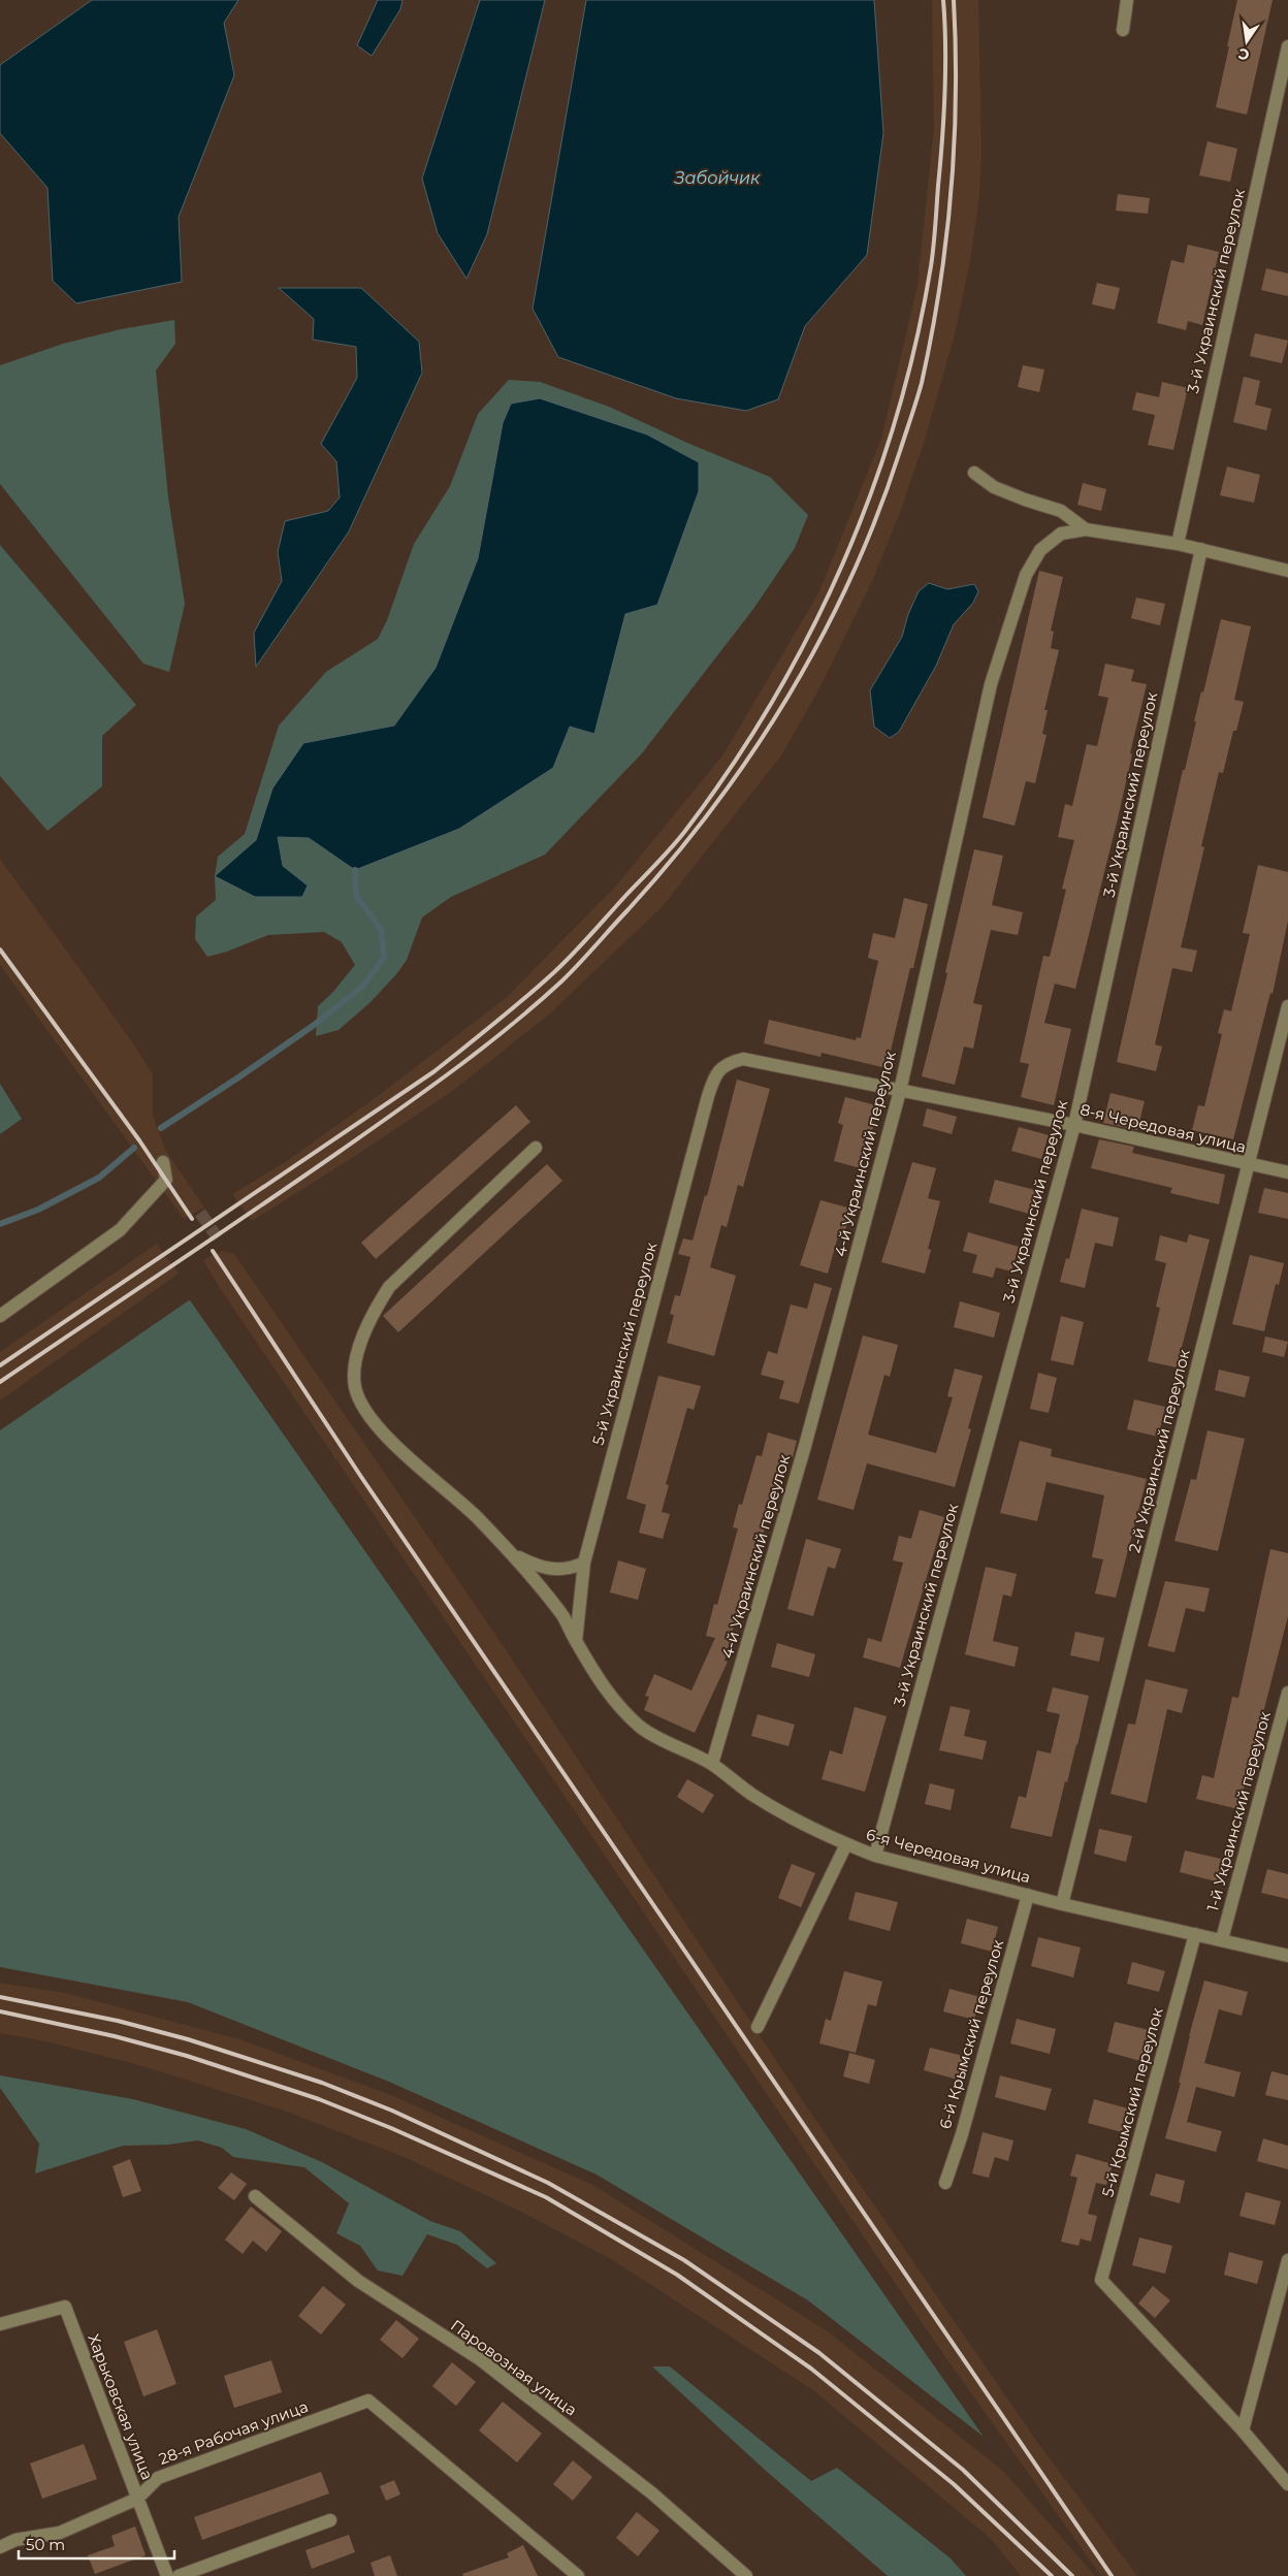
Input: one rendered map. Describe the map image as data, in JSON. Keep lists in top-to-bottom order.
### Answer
{
  "streets": {
    "street": [
      "3-й Украинский переулок",
      "8-я Чередовая улица",
      "4-й Украинский переулок",
      "5-й Украинский переулок",
      "2-й Украинский переулок",
      "1-й Украинский переулок",
      "6-я Чередовая улица",
      "6-й Крымский переулок",
      "5-й Крымский переулок",
      "Паровозная улица",
      "Харьковская улица",
      "28-я Рабочая улица"
    ]
  },
  "crossings": [
    ["3-й Украинский переулок", "8-я Чередовая улица"],
    ["3-й Украинский переулок", "6-я Чередовая улица"],
    ["8-я Чередовая улица", "4-й Украинский переулок"],
    ["8-я Чередовая улица", "5-й Украинский переулок"],
    ["8-я Чередовая улица", "2-й Украинский переулок"],
    ["4-й Украинский переулок", "6-я Чередовая улица"],
    ["5-й Украинский переулок", "6-я Чередовая улица"],
    ["2-й Украинский переулок", "6-я Чередовая улица"],
    ["1-й Украинский переулок", "6-я Чередовая улица"],
    ["6-я Чередовая улица", "6-й Крымский переулок"],
    ["6-я Чередовая улица", "5-й Крымский переулок"],
    ["Харьковская улица", "28-я Рабочая улица"]
  ],
  "water": ["Забойчик"],
  "scale_bar": "50 m",
  "north": "bottom"
}
